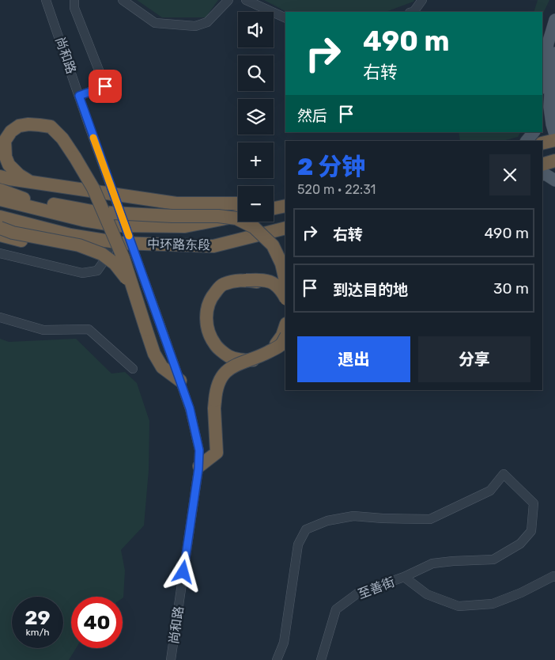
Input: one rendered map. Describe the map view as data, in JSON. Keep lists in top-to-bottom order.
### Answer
{
  "streets": {
    "highway": ["中环路东段"],
    "street": ["尚和路", "至善街"]
  },
  "page": {
    "map_buttons": ["+", "−"],
    "turn": ["490 m", "右转"],
    "then": "然后",
    "heading": ["2 分钟", "520 m · 22:31"],
    "list": [
      {
        "name": "右转",
        "value": "490 m"
      },
      {
        "name": "到达目的地",
        "value": "30 m"
      }
    ],
    "buttons": ["退出", "分享"],
    "speed": "29 km/h",
    "limit": "40"
  }
}
